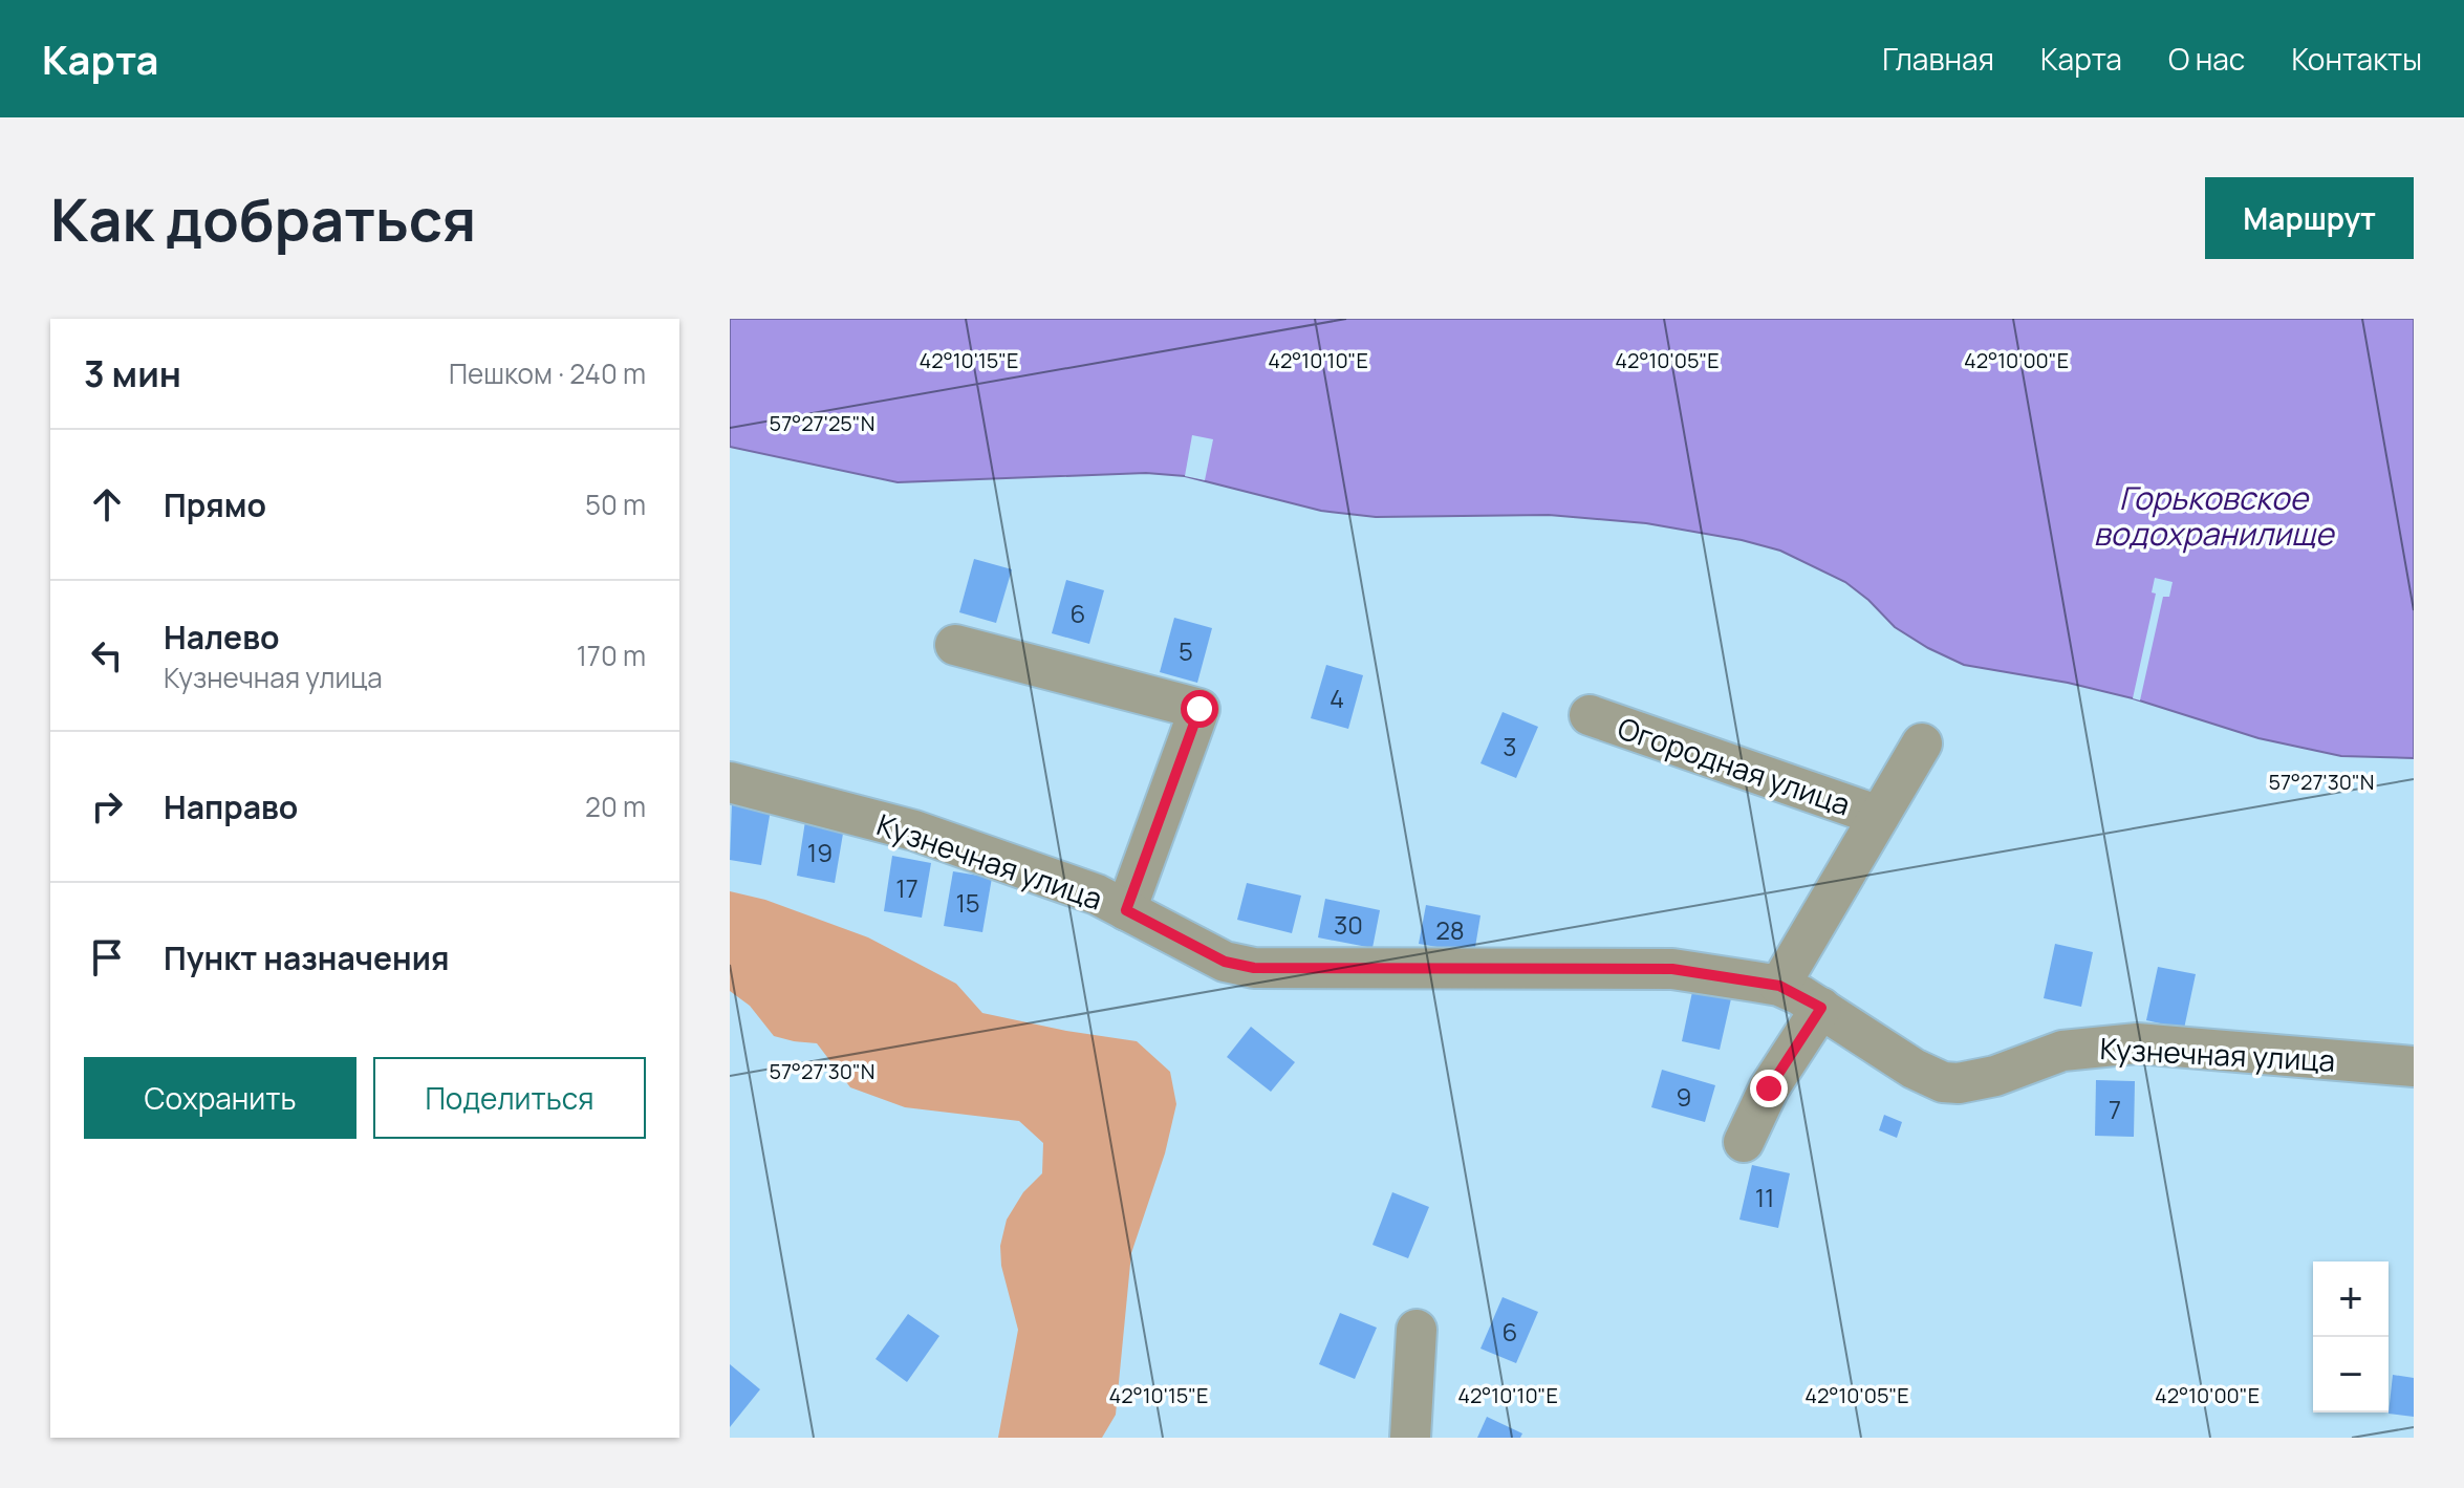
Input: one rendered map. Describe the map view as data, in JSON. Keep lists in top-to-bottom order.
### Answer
{
  "streets": {
    "street": ["Огородная улица", "Кузнечная улица"]
  },
  "water": ["Горьковское водохранилище"],
  "house_numbers": [
    "6",
    "5",
    "4",
    "3",
    "19",
    "17",
    "15",
    "30",
    "28",
    "9",
    "7",
    "11",
    "6"
  ],
  "page": {
    "header": "Карта",
    "nav": [
      "Главная",
      "Карта",
      "О нас",
      "Контакты"
    ],
    "buttons": [
      "Маршрут",
      ["Сохранить", "Поделиться"]
    ],
    "title": "Как добраться",
    "heading": ["3 мин", "Пешком · 240 m"],
    "list": [
      ["Прямо", "50 m"],
      ["Налево", "Кузнечная улица", "170 m"],
      ["Направо", "20 m"],
      "Пункт назначения"
    ],
    "map_buttons": ["+", "−"]
  },
  "coordinates": [
    "42°10'15\"E",
    "42°10'10\"E",
    "42°10'05\"E",
    "42°10'00\"E",
    "57°27'25\"N",
    "57°27'30\"N"
  ]
}
